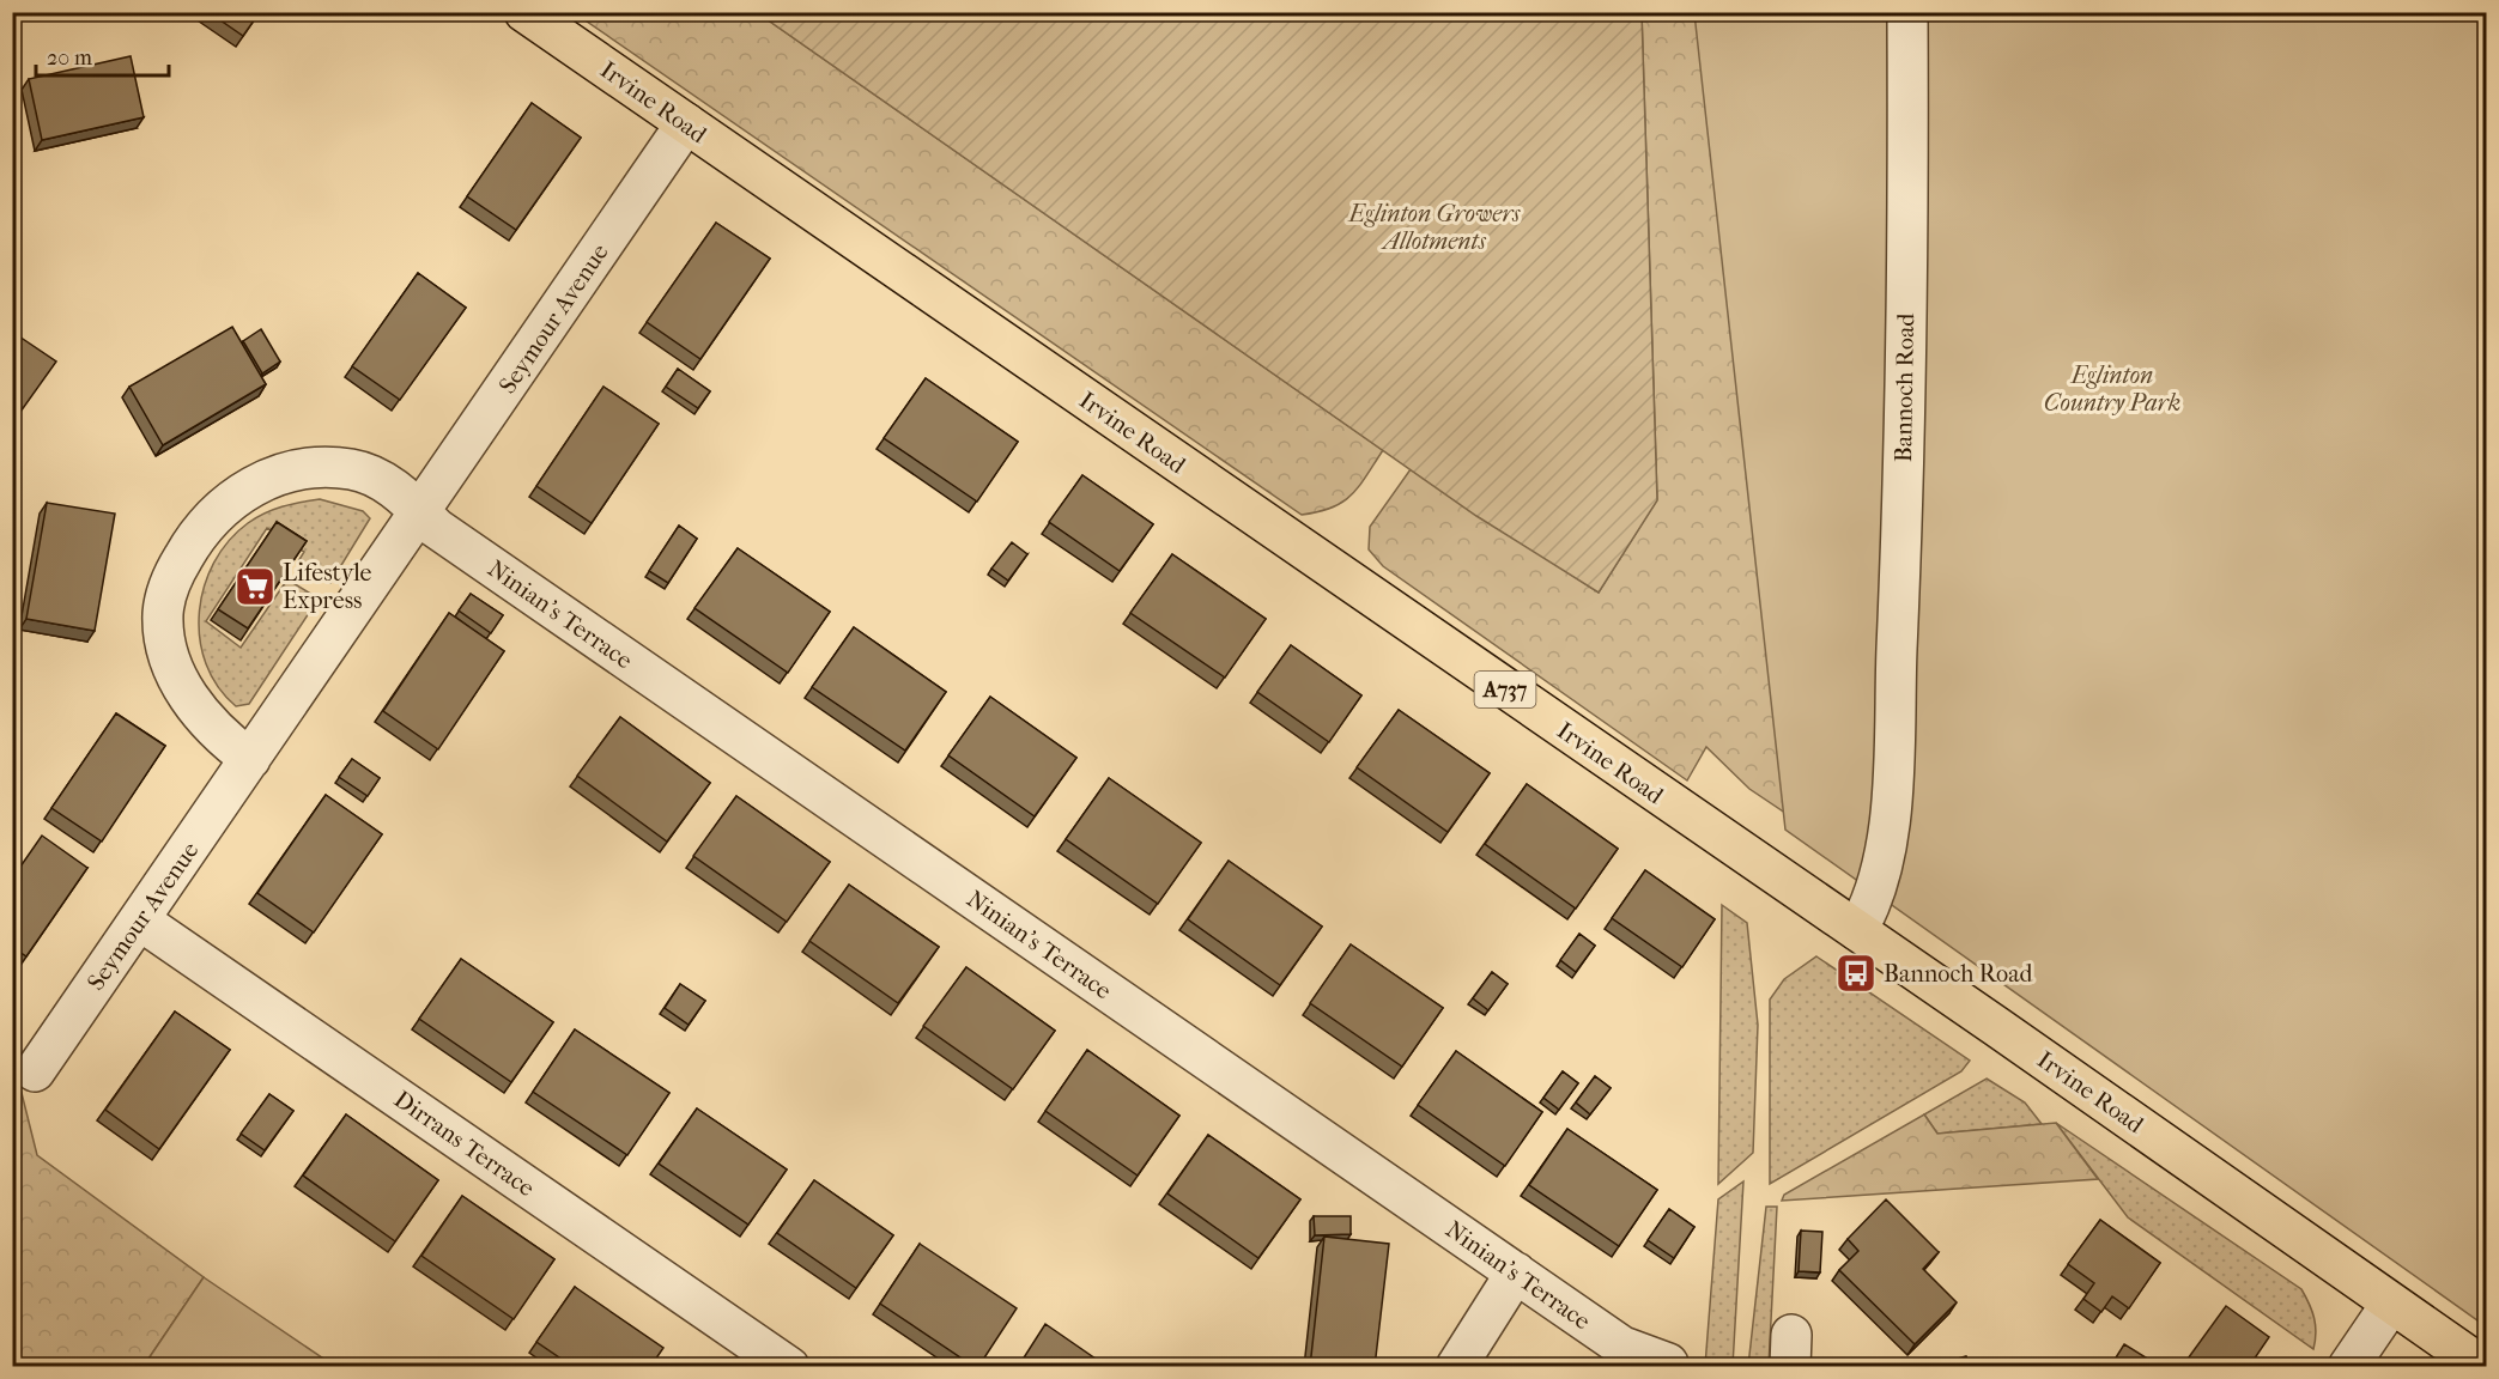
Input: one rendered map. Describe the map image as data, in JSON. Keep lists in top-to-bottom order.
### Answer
{
  "streets": {
    "main road": ["Irvine Road", "A737"],
    "street": [
      "Seymour Avenue",
      "Bannoch Road",
      "Ninian's Terrace",
      "Dirrans Terrace"
    ]
  },
  "crossings": [
    ["Irvine Road", "Seymour Avenue"],
    ["Irvine Road", "Bannoch Road"],
    ["Seymour Avenue", "Ninian's Terrace"],
    ["Seymour Avenue", "Dirrans Terrace"]
  ],
  "parks": ["Eglinton Growers Allotments", "Eglinton Country Park"],
  "places": {
    "supermarket": ["Lifestyle Express"],
    "bus stop": ["Bannoch Road"]
  },
  "scale_bar": "20 m"
}
